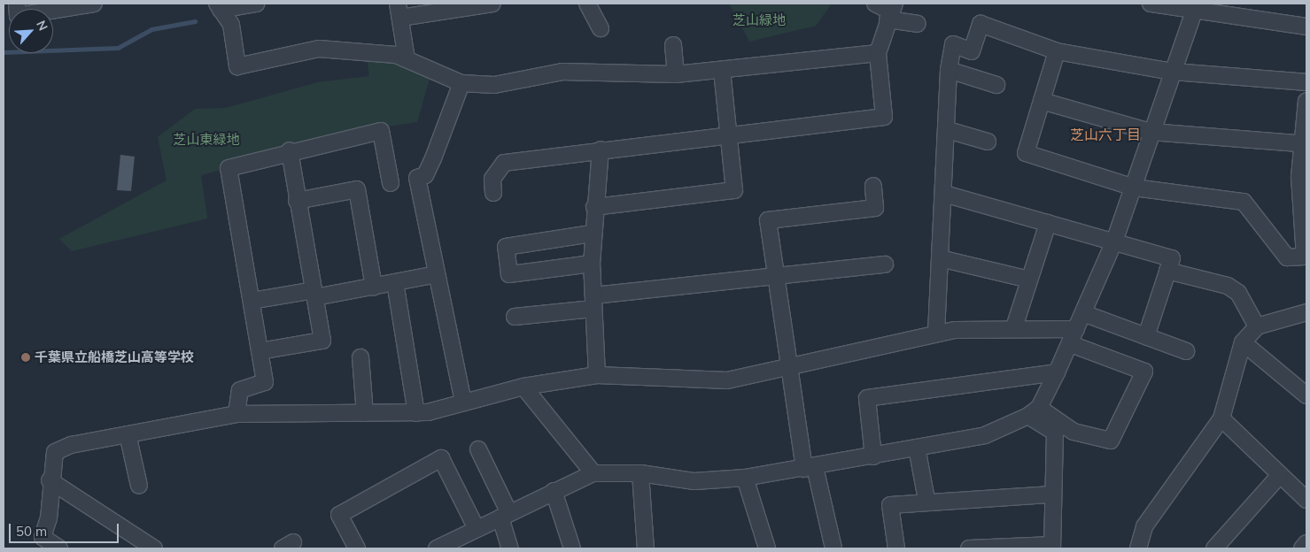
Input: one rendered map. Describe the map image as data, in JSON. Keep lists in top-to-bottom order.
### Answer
{
  "districts": ["芝山六丁目"],
  "parks": ["芝山緑地", "芝山東緑地"],
  "places": ["千葉県立船橋芝山高等学校"],
  "scale_bar": "50 m",
  "north": "top right"
}
